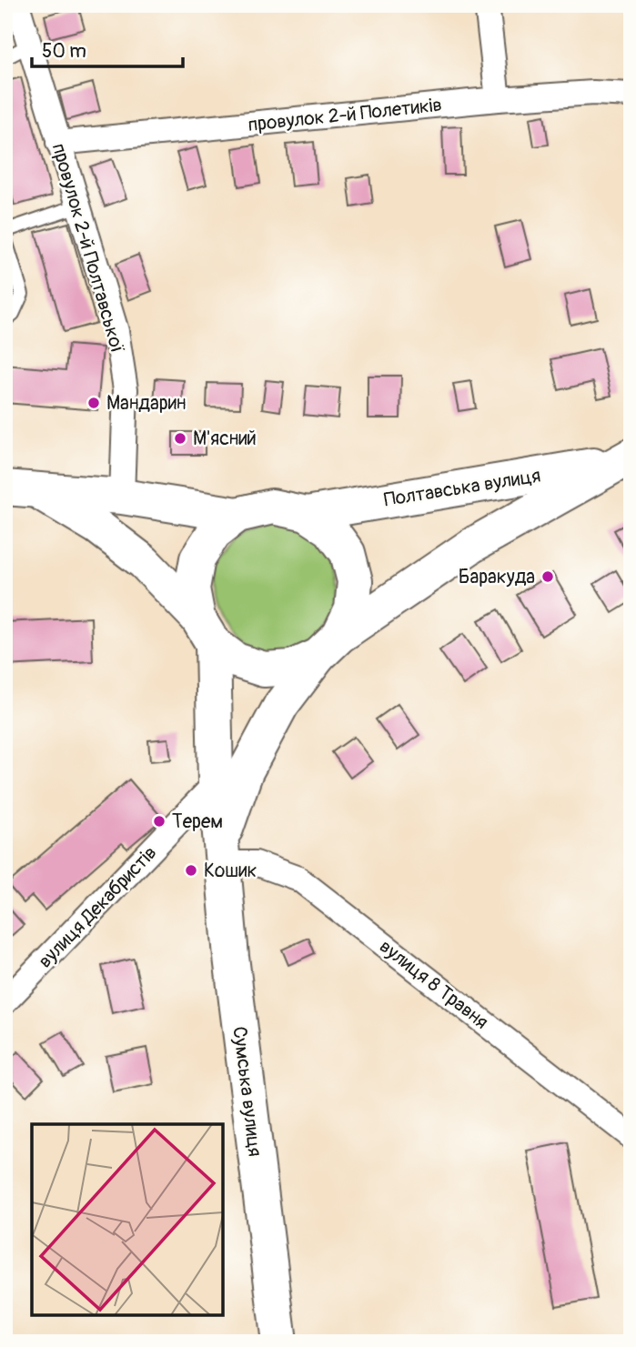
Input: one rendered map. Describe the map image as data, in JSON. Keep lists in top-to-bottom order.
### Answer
{
  "streets": {
    "main road": ["Полтавська вулиця", "Сумська вулиця"],
    "street": [
      "провулок 2-й Полетиків",
      "провулок 2-й Полтавської",
      "вулиця Декабристів",
      "вулиця 8 Травня"
    ]
  },
  "crossings": [
    ["провулок 2-й Полетиків", "провулок 2-й Полтавської"],
    ["Полтавська вулиця", "вулиця 8 Травня"],
    ["Полтавська вулиця", "Сумська вулиця"],
    ["вулиця Декабристів", "Сумська вулиця"],
    ["вулиця 8 Травня", "Сумська вулиця"]
  ],
  "places": [
    "Мандарин",
    "М'ясний",
    "Баракуда",
    "Терем",
    "Кошик"
  ],
  "scale_bar": "50 m"
}
